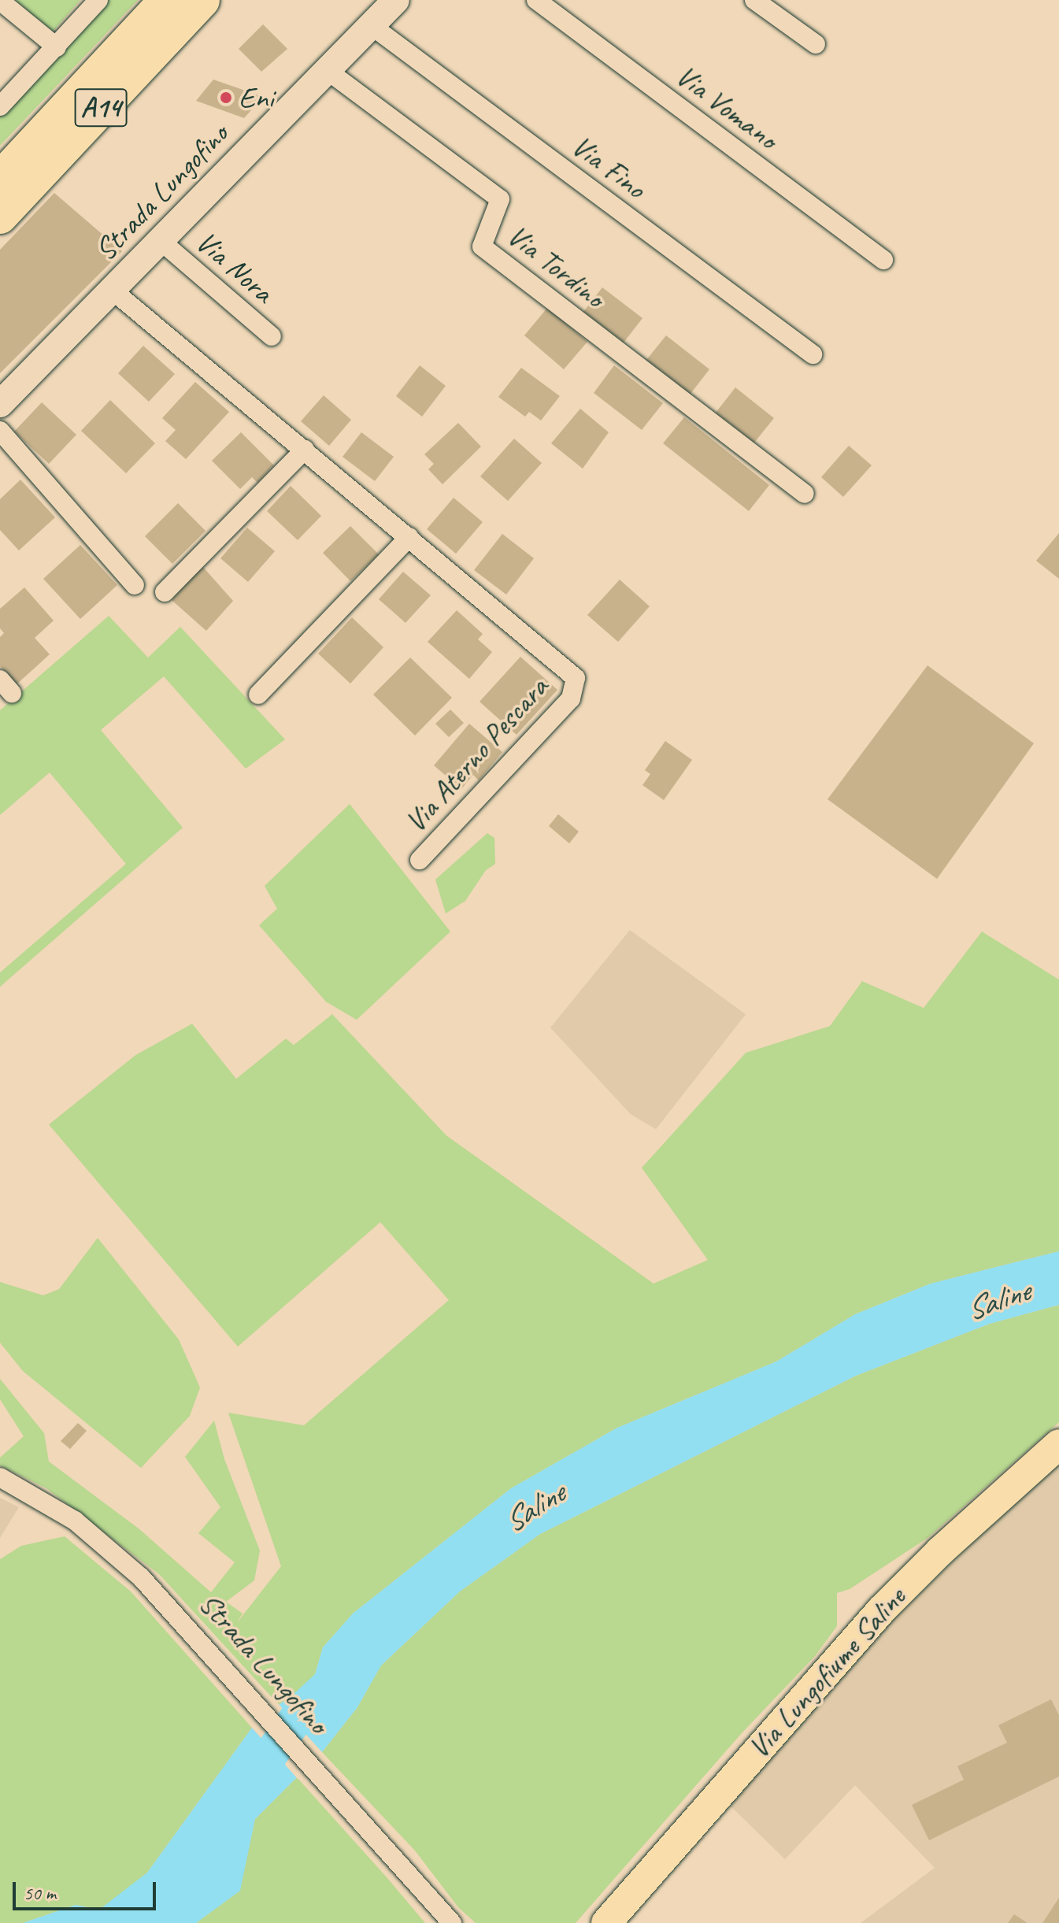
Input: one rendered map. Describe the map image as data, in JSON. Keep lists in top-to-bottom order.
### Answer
{
  "streets": {
    "highway": ["A14"],
    "main road": ["Strada Lungofino", "Via Lungofiume Saline"],
    "street": [
      "Via Vomano",
      "Via Fino",
      "Via Tordino",
      "Via Nora",
      "Via Aterno Pescara"
    ]
  },
  "crossings": [
    ["Via Fino", "Strada Lungofino"],
    ["Strada Lungofino", "Via Tordino"],
    ["Strada Lungofino", "Via Nora"],
    ["Strada Lungofino", "Via Aterno Pescara"]
  ],
  "water": ["Saline"],
  "places": ["Eni"],
  "scale_bar": "50 m"
}
